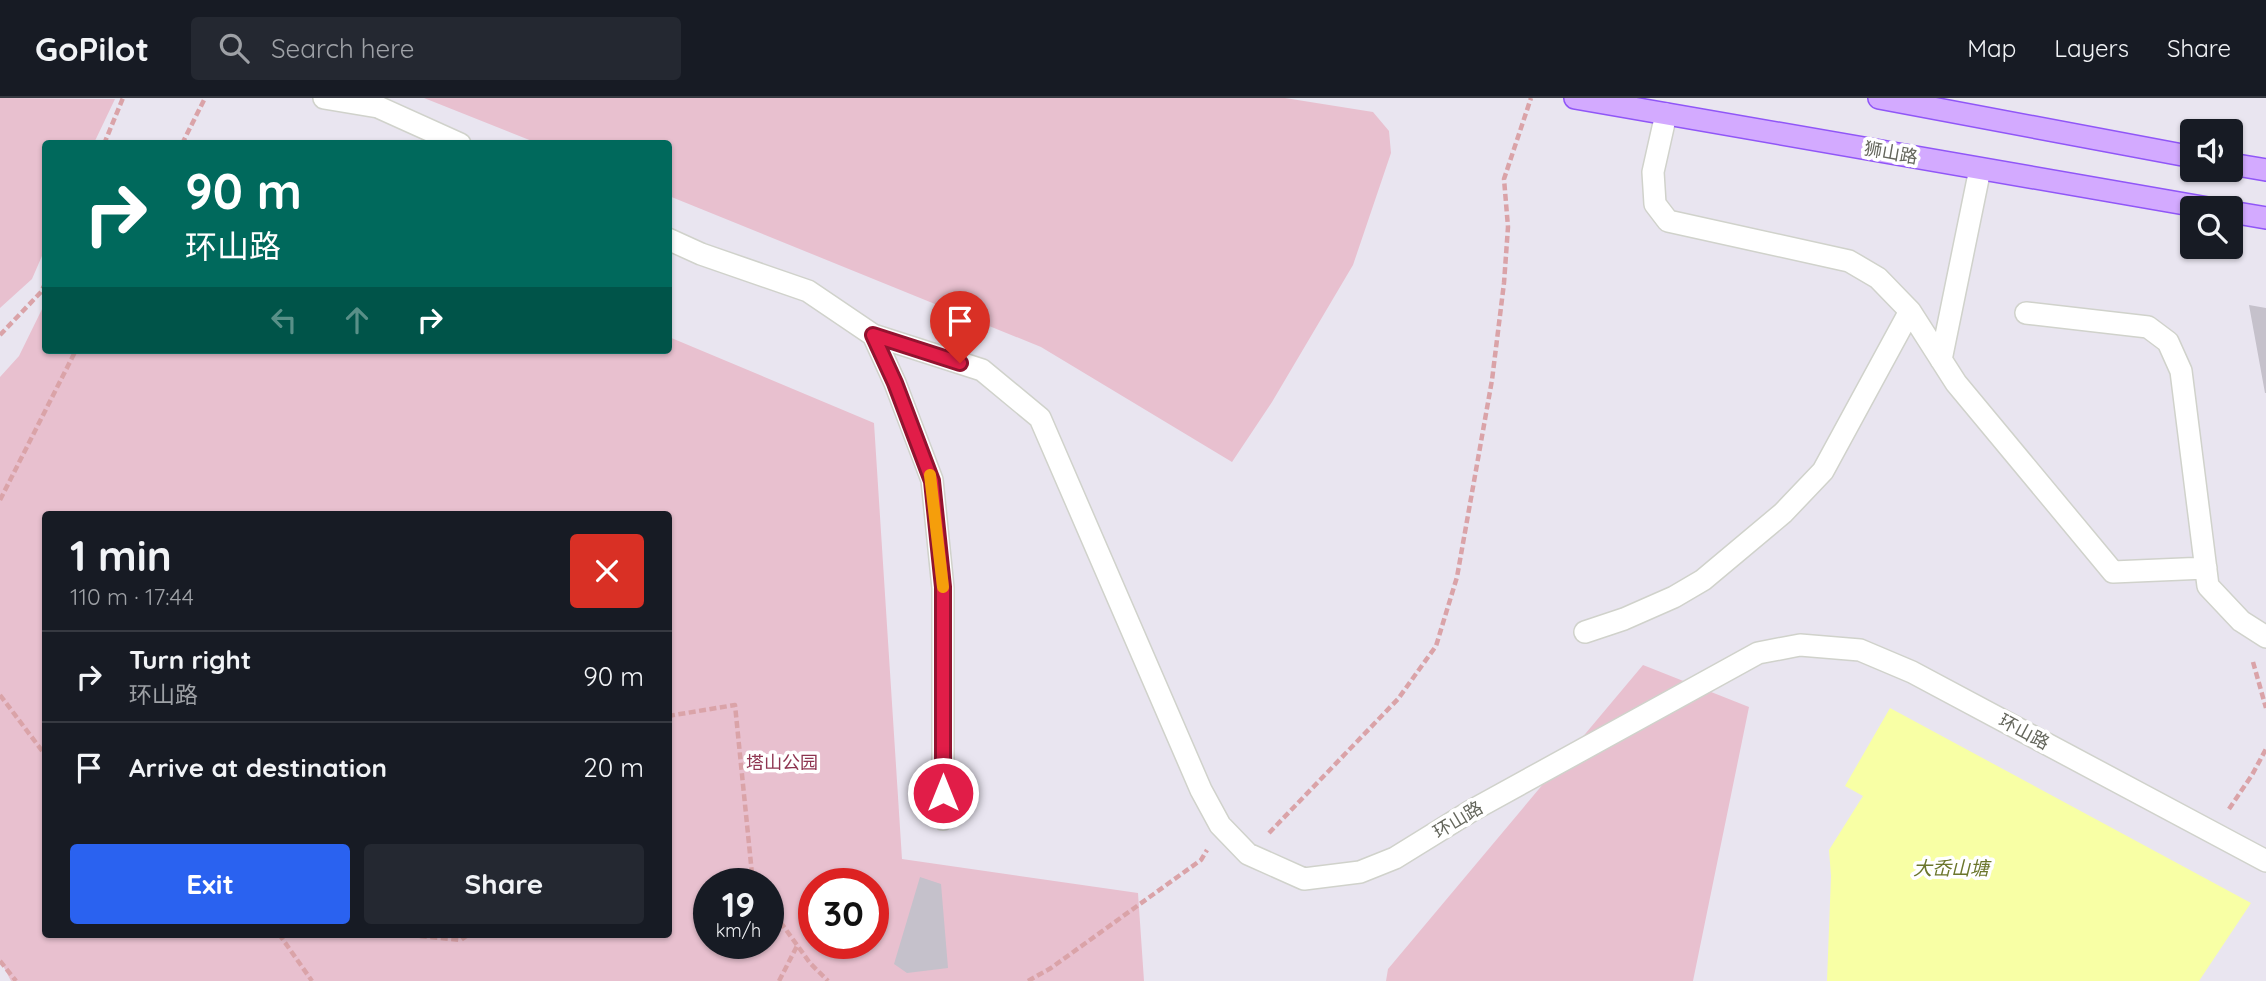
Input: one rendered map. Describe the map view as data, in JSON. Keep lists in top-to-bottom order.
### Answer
{
  "streets": {
    "main road": ["狮山路"],
    "street": ["环山路"]
  },
  "water": ["大岙山塘"],
  "parks": ["塔山公园"],
  "page": {
    "header": "GoPilot",
    "search": "Search here",
    "nav": ["Map", "Layers", "Share"],
    "turn": ["90 m", "环山路"],
    "heading": ["1 min", "110 m · 17:44"],
    "list": [
      {
        "name": "Turn right",
        "note": "环山路",
        "value": "90 m"
      },
      {
        "name": "Arrive at destination",
        "value": "20 m"
      }
    ],
    "buttons": ["Exit", "Share"],
    "speed": "19 km/h",
    "limit": "30"
  }
}
